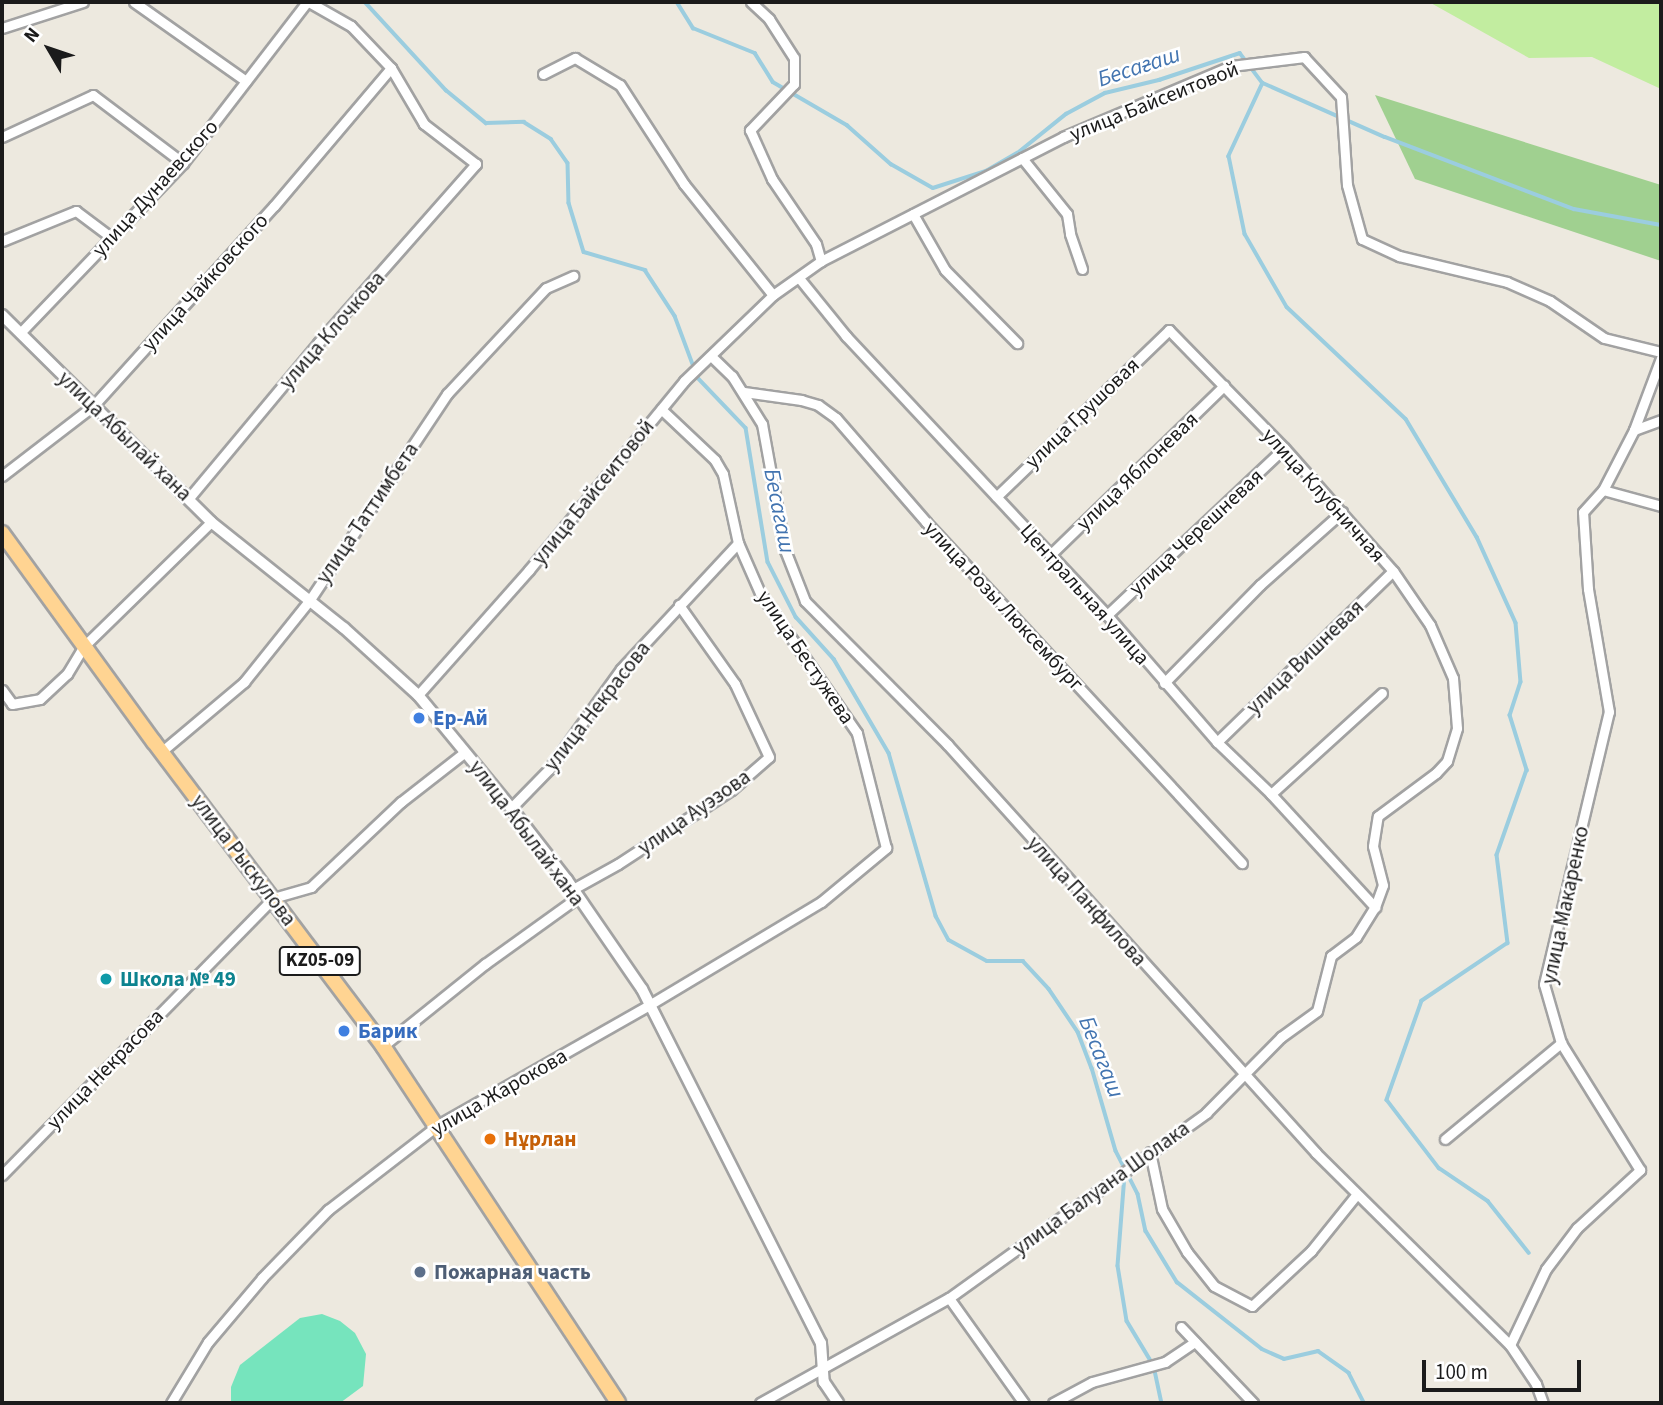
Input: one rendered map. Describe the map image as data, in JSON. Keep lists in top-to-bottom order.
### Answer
{
  "streets": {
    "main road": ["улица Рыскулова", "KZ05-09"],
    "street": [
      "улица Байсеитовой",
      "улица Дунаевского",
      "улица Чайковского",
      "улица Клочкова",
      "улица Грушовая",
      "улица Абылай хана",
      "улица Яблоневая",
      "улица Клубничная",
      "улица Таттимбета",
      "улица Черешневая",
      "Центральная улица",
      "улица Розы Люксембург",
      "улица Бестужева",
      "улица Вишневая",
      "улица Некрасова",
      "улица Ауэзова",
      "улица Панфилова",
      "улица Макаренко",
      "улица Жарокова",
      "улица Балуана Шолака"
    ]
  },
  "crossings": [
    ["улица Байсеитовой", "улица Абылай хана"],
    ["улица Байсеитовой", "Центральная улица"],
    ["улица Байсеитовой", "улица Бестужева"],
    ["улица Байсеитовой", "улица Панфилова"],
    ["улица Дунаевского", "улица Абылай хана"],
    ["улица Чайковского", "улица Клочкова"],
    ["улица Чайковского", "улица Абылай хана"],
    ["улица Клочкова", "улица Абылай хана"],
    ["улица Грушовая", "улица Клубничная"],
    ["улица Грушовая", "Центральная улица"],
    ["улица Абылай хана", "улица Таттимбета"],
    ["улица Абылай хана", "улица Некрасова"],
    ["улица Абылай хана", "улица Ауэзова"],
    ["улица Абылай хана", "улица Жарокова"],
    ["улица Абылай хана", "улица Балуана Шолака"],
    ["улица Яблоневая", "улица Клубничная"],
    ["улица Яблоневая", "Центральная улица"],
    ["улица Клубничная", "улица Черешневая"],
    ["улица Клубничная", "Центральная улица"],
    ["улица Клубничная", "улица Вишневая"],
    ["улица Клубничная", "улица Балуана Шолака"],
    ["улица Таттимбета", "улица Рыскулова"],
    ["улица Черешневая", "Центральная улица"],
    ["Центральная улица", "улица Вишневая"],
    ["Центральная улица", "улица Балуана Шолака"],
    ["улица Розы Люксембург", "улица Панфилова"],
    ["улица Бестужева", "улица Некрасова"],
    ["улица Бестужева", "улица Жарокова"],
    ["улица Некрасова", "улица Ауэзова"],
    ["улица Некрасова", "улица Рыскулова"],
    ["улица Ауэзова", "улица Рыскулова"],
    ["улица Рыскулова", "улица Жарокова"],
    ["улица Панфилова", "улица Макаренко"],
    ["улица Панфилова", "улица Балуана Шолака"]
  ],
  "water": ["Бесағаш", "Бесагаш"],
  "places": [
    "Ер-Ай",
    "Школа № 49",
    "Барик",
    "Нұрлан",
    "Пожарная часть"
  ],
  "scale_bar": "100 m",
  "north": "top left"
}
